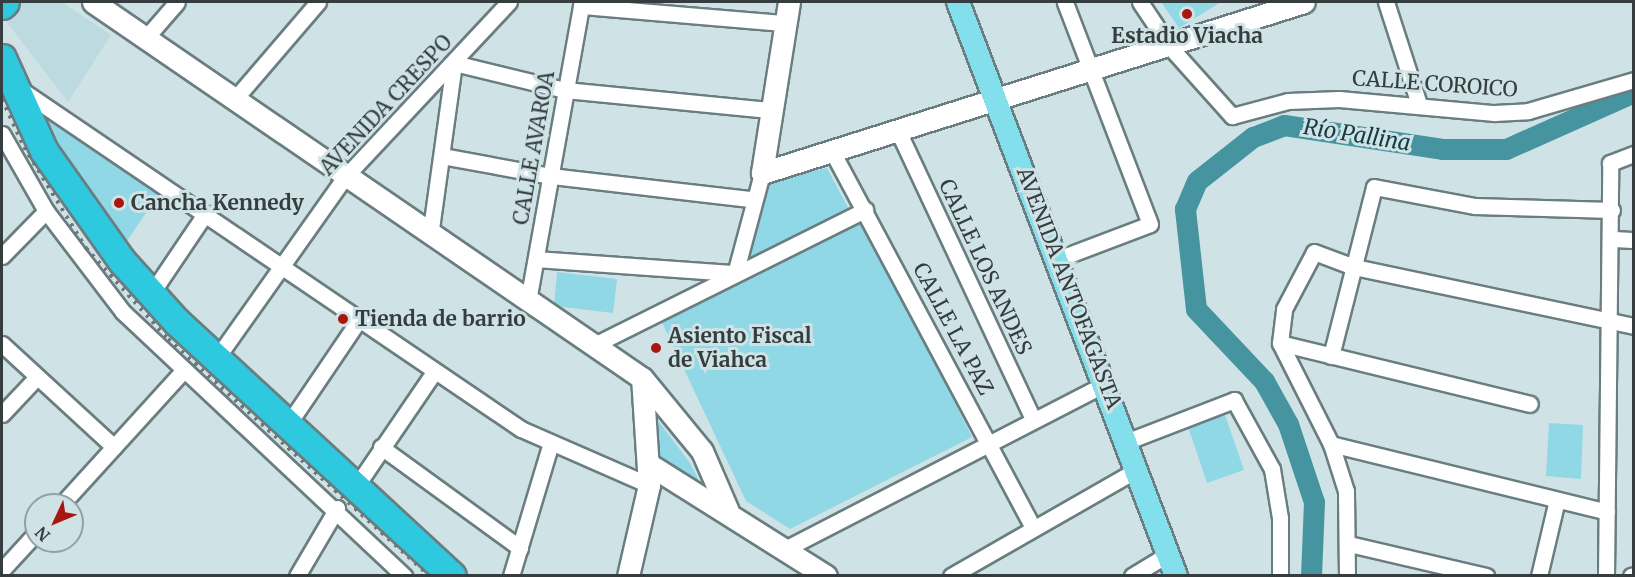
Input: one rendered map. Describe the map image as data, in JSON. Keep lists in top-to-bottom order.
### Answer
{
  "streets": {
    "main road": ["AVENIDA ANTOFAGASTA"],
    "street": [
      "CALLE COROICO",
      "AVENIDA CRESPO",
      "CALLE AVAROA",
      "CALLE LOS ANDES",
      "CALLE LA PAZ"
    ]
  },
  "water": ["Río Pallina"],
  "places": [
    "Estadio Viacha",
    "Cancha Kennedy",
    "Tienda de barrio",
    "Asiento Fiscal de Viahca"
  ],
  "north": "bottom left"
}
